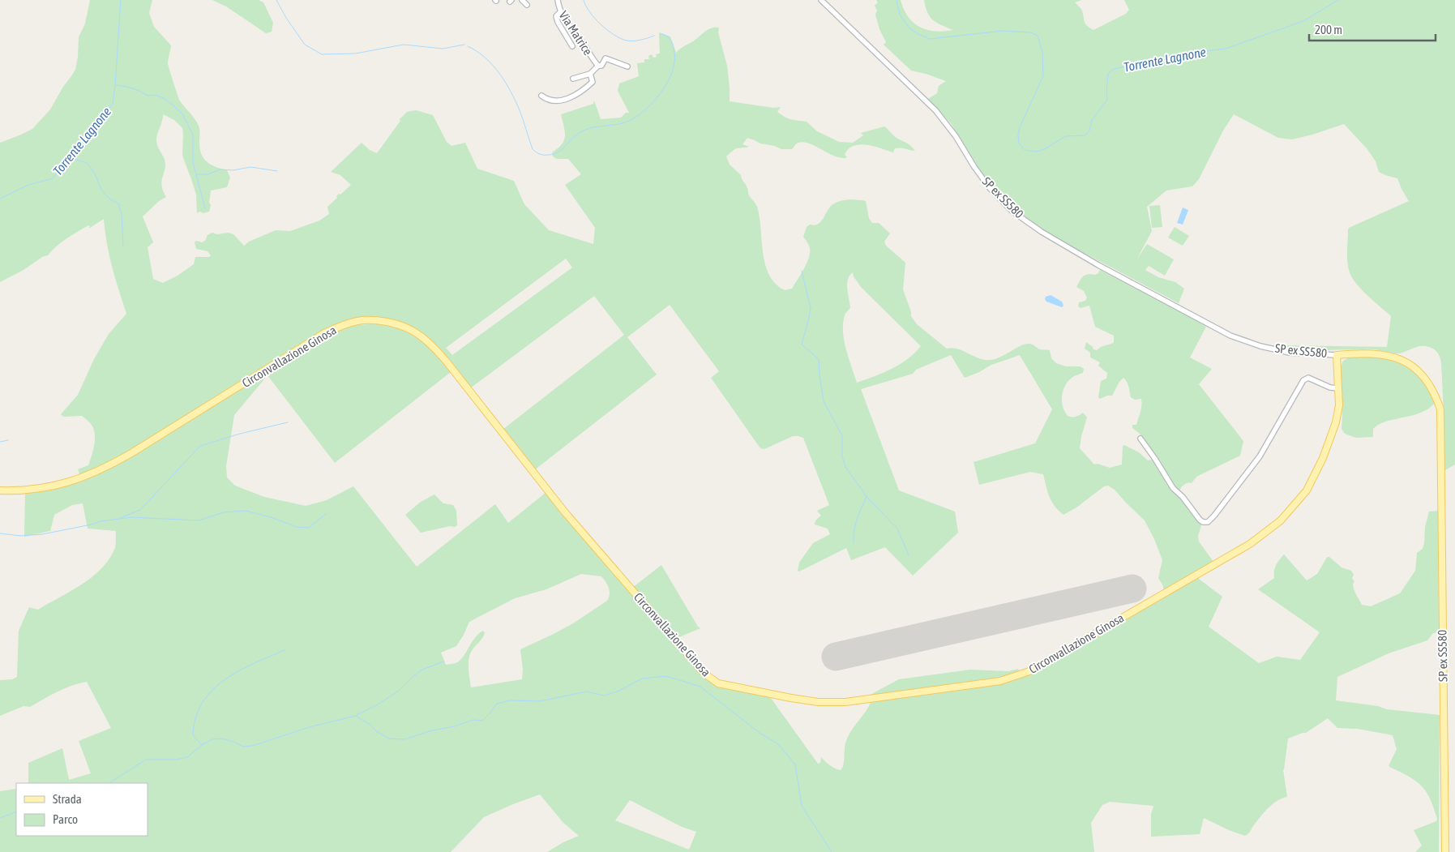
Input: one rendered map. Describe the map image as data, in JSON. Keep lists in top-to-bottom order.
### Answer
{
  "streets": {
    "main road": ["SP ex SS580", "Circonvallazione Ginosa"],
    "street": ["Via Matrice"]
  },
  "crossings": [
    ["SP ex SS580", "Circonvallazione Ginosa"]
  ],
  "water": ["Torrente Lagnone"],
  "legend": ["Strada", "Parco"],
  "scale_bar": "200 m"
}
